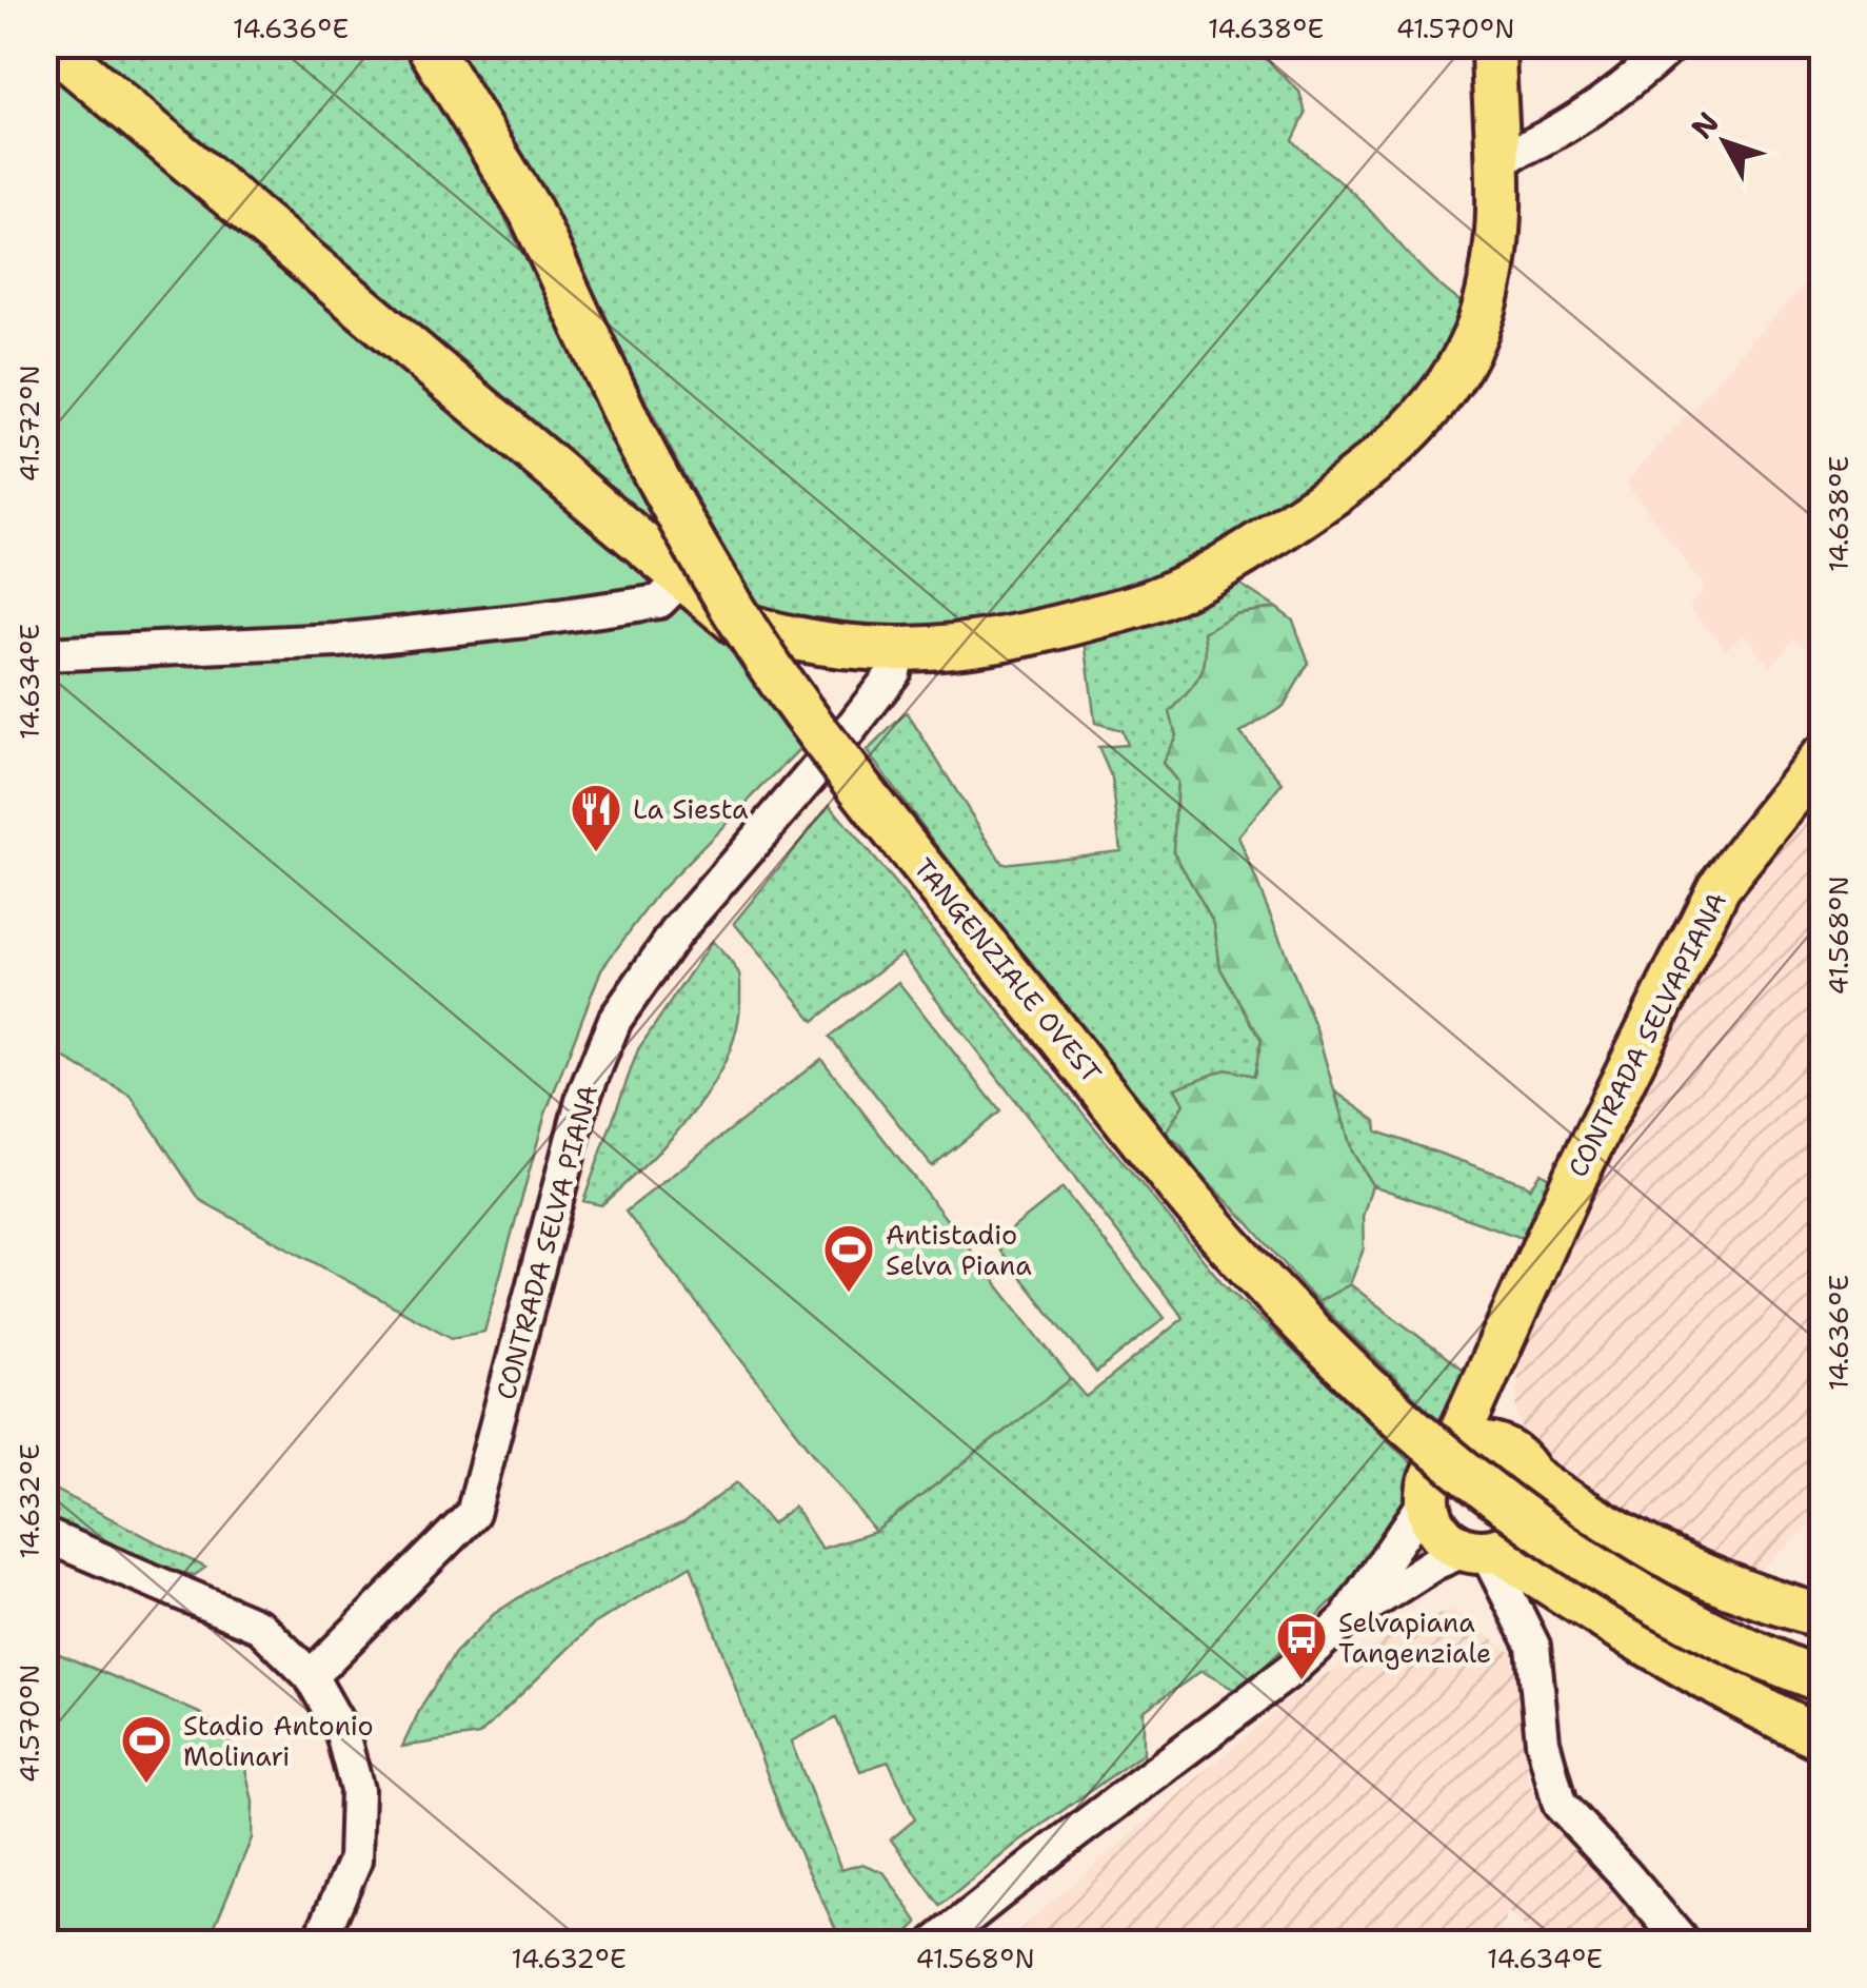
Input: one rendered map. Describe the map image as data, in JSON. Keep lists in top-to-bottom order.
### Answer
{
  "streets": {
    "main road": ["TANGENZIALE OVEST", "CONTRADA SELVAPIANA"],
    "street": ["CONTRADA SELVA PIANA"]
  },
  "places": {
    "restaurant": ["La Siesta"],
    "sports": ["Antistadio Selva Piana", "Stadio Antonio Molinari"],
    "bus stop": ["Selvapiana Tangenziale"]
  },
  "north": "top left",
  "coordinates": [
    "14.636°E",
    "14.638°E",
    "41.570°N",
    "41.572°N",
    "14.634°E",
    "41.568°N",
    "14.632°E"
  ]
}
